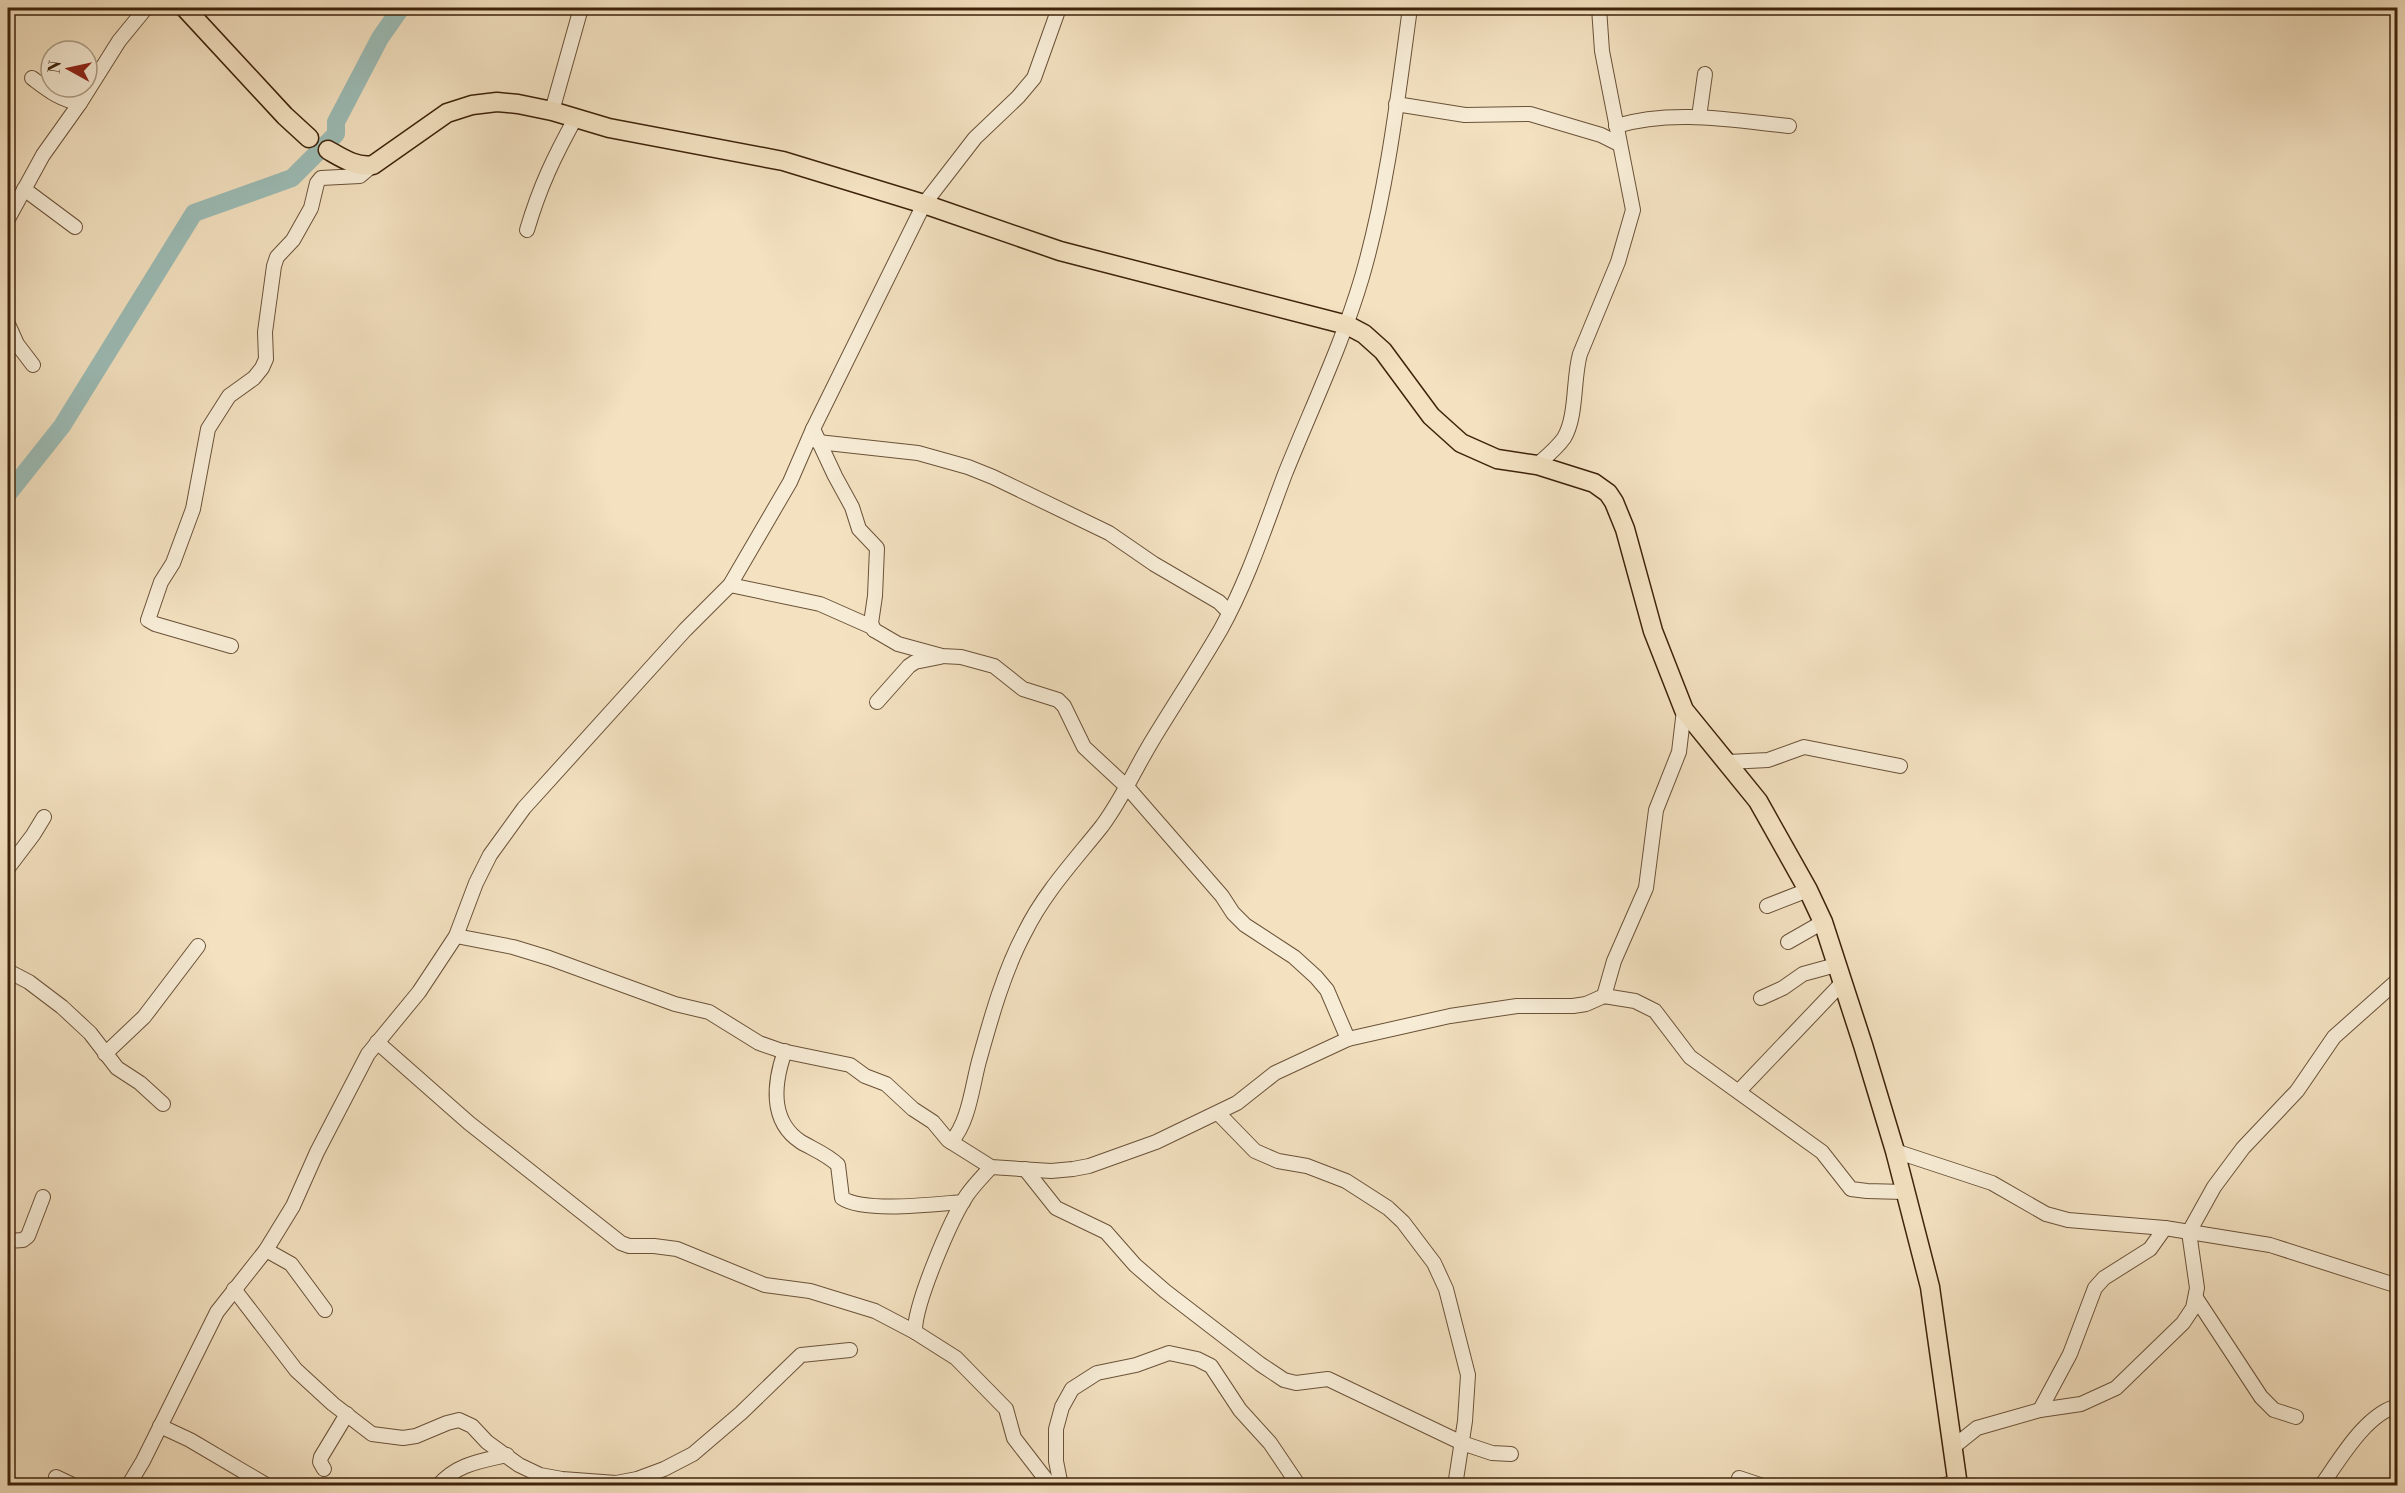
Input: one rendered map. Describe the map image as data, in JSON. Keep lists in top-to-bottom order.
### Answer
{
  "north": "left"
}
